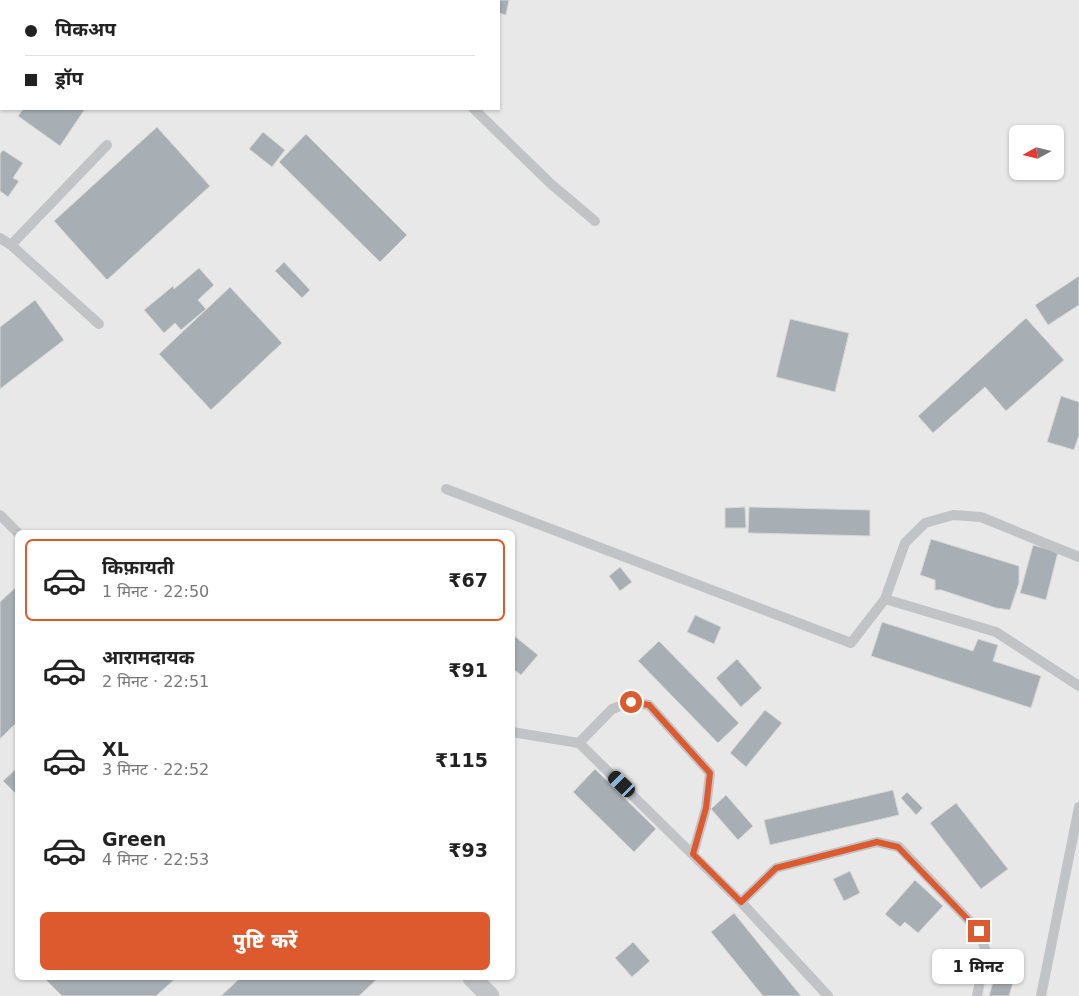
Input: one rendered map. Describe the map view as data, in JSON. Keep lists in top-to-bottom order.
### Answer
{
  "north": "left",
  "page": {
    "banner": ["पिकअप", "ड्रॉप"],
    "list": [
      {
        "name": "किफ़ायती",
        "note": "1 मिनट · 22:50",
        "value": "₹67"
      },
      {
        "name": "आरामदायक",
        "note": "2 मिनट · 22:51",
        "value": "₹91"
      },
      {
        "name": "XL",
        "note": "3 मिनट · 22:52",
        "value": "₹115"
      },
      {
        "name": "Green",
        "note": "4 मिनट · 22:53",
        "value": "₹93"
      }
    ],
    "buttons": "पुष्टि करें",
    "bubble": "1 मिनट"
  }
}
